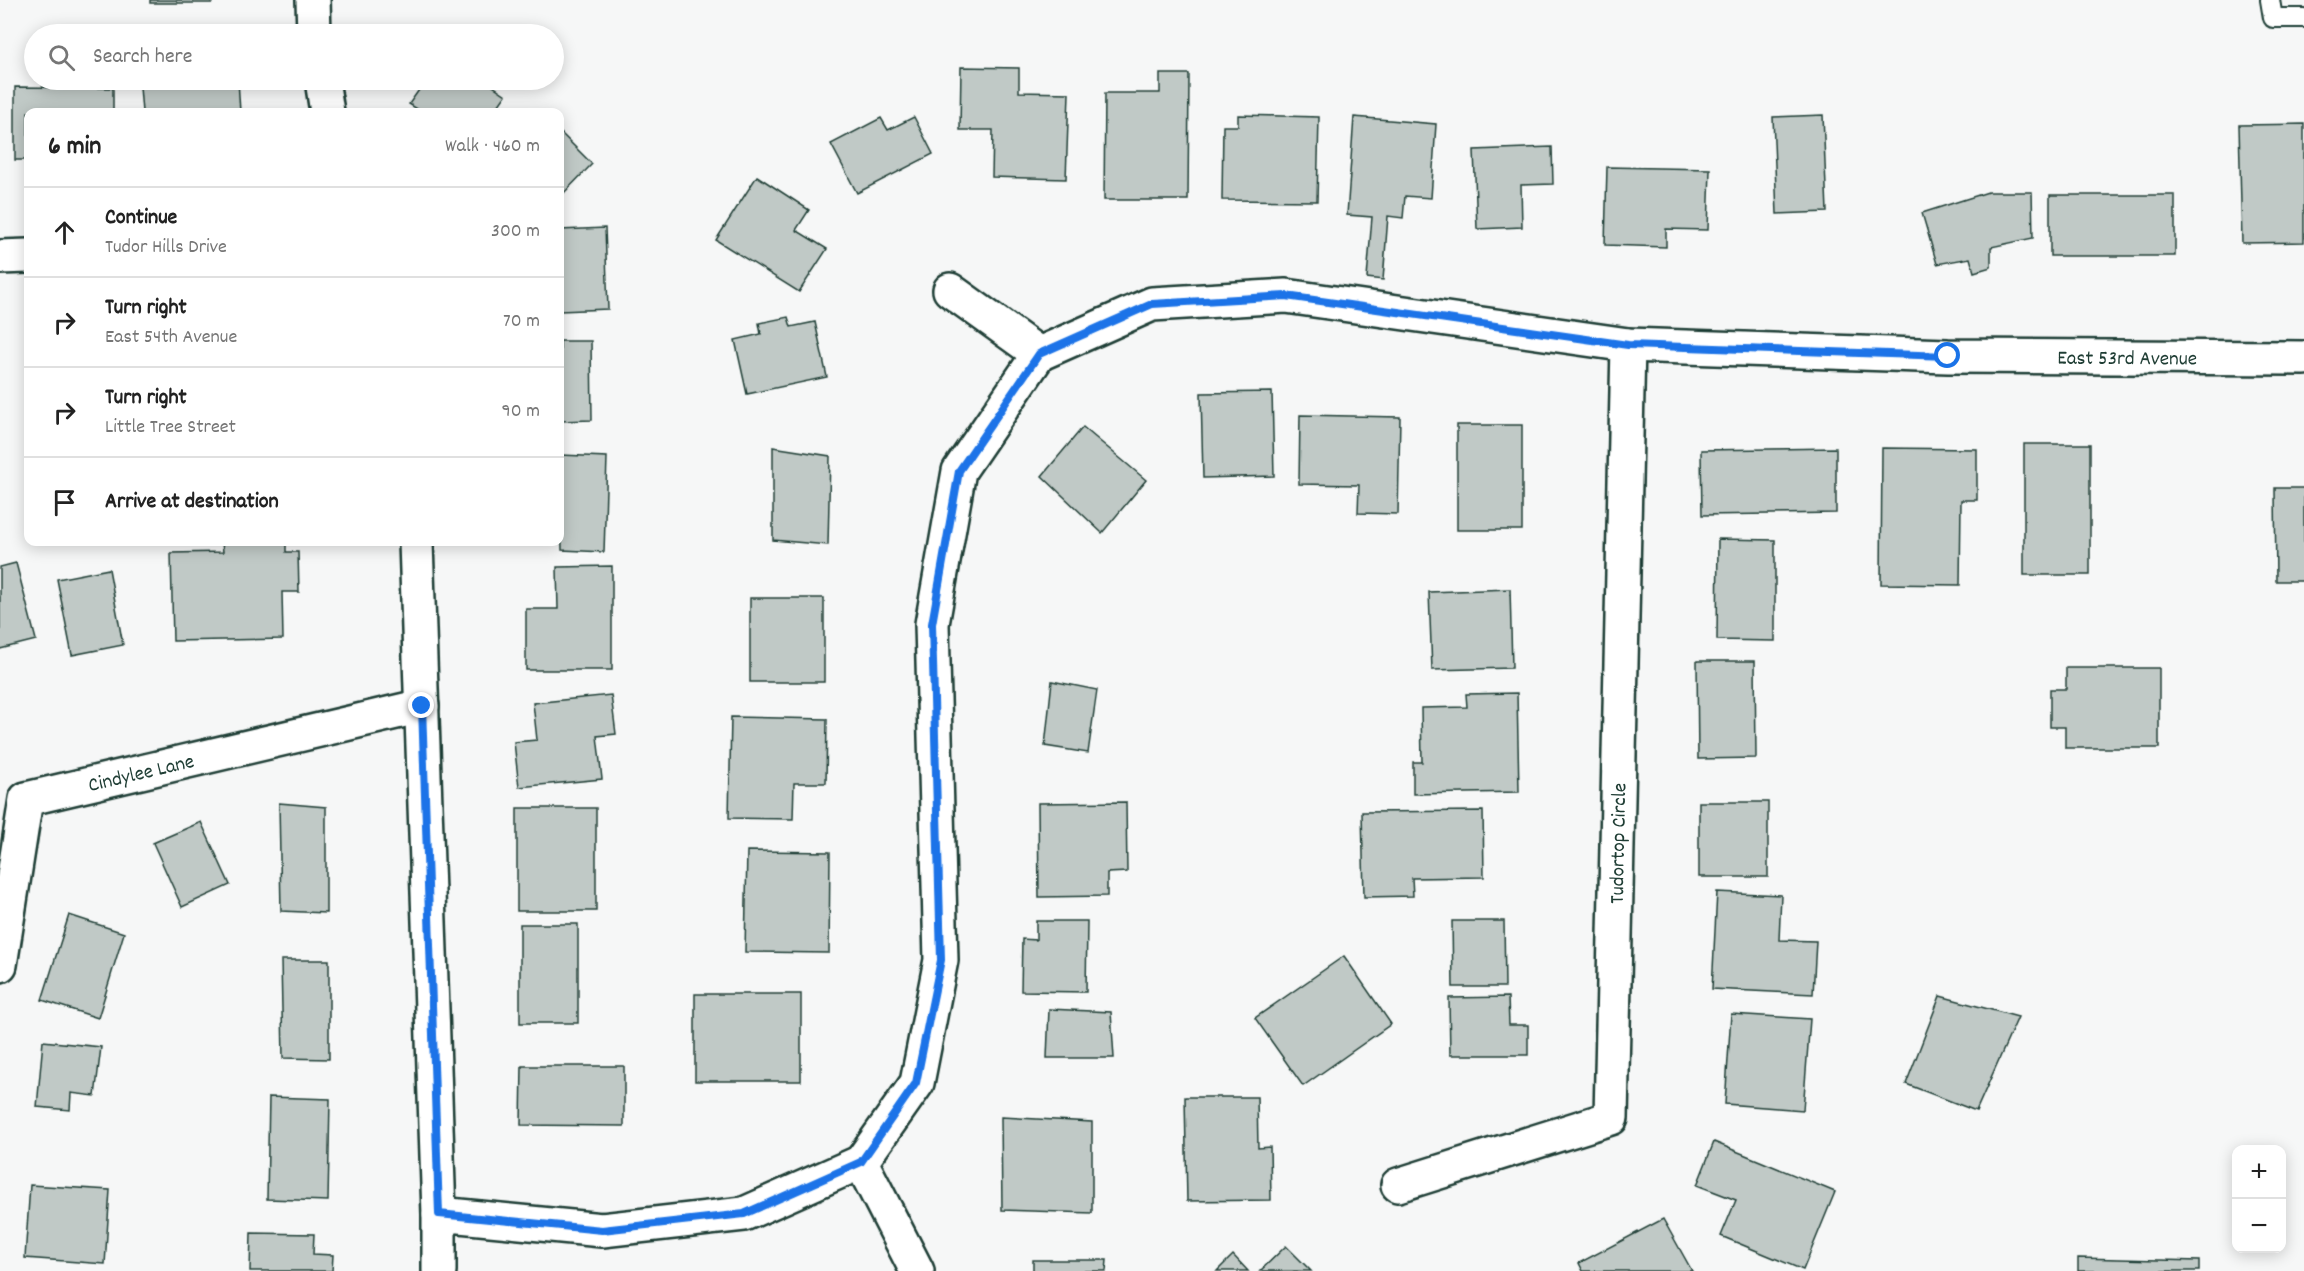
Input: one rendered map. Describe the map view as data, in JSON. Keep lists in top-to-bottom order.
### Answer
{
  "streets": {
    "street": ["East 53rd Avenue", "Cindylee Lane", "Tudortop Circle"]
  },
  "crossings": [
    ["East 53rd Avenue", "Tudortop Circle"]
  ],
  "page": {
    "search": "Search here",
    "heading": ["6 min", "Walk · 460 m"],
    "list": [
      ["Continue", "Tudor Hills Drive", "300 m"],
      ["Turn right", "East 54th Avenue", "70 m"],
      ["Turn right", "Little Tree Street", "90 m"],
      "Arrive at destination"
    ],
    "map_buttons": ["+", "−"]
  }
}
